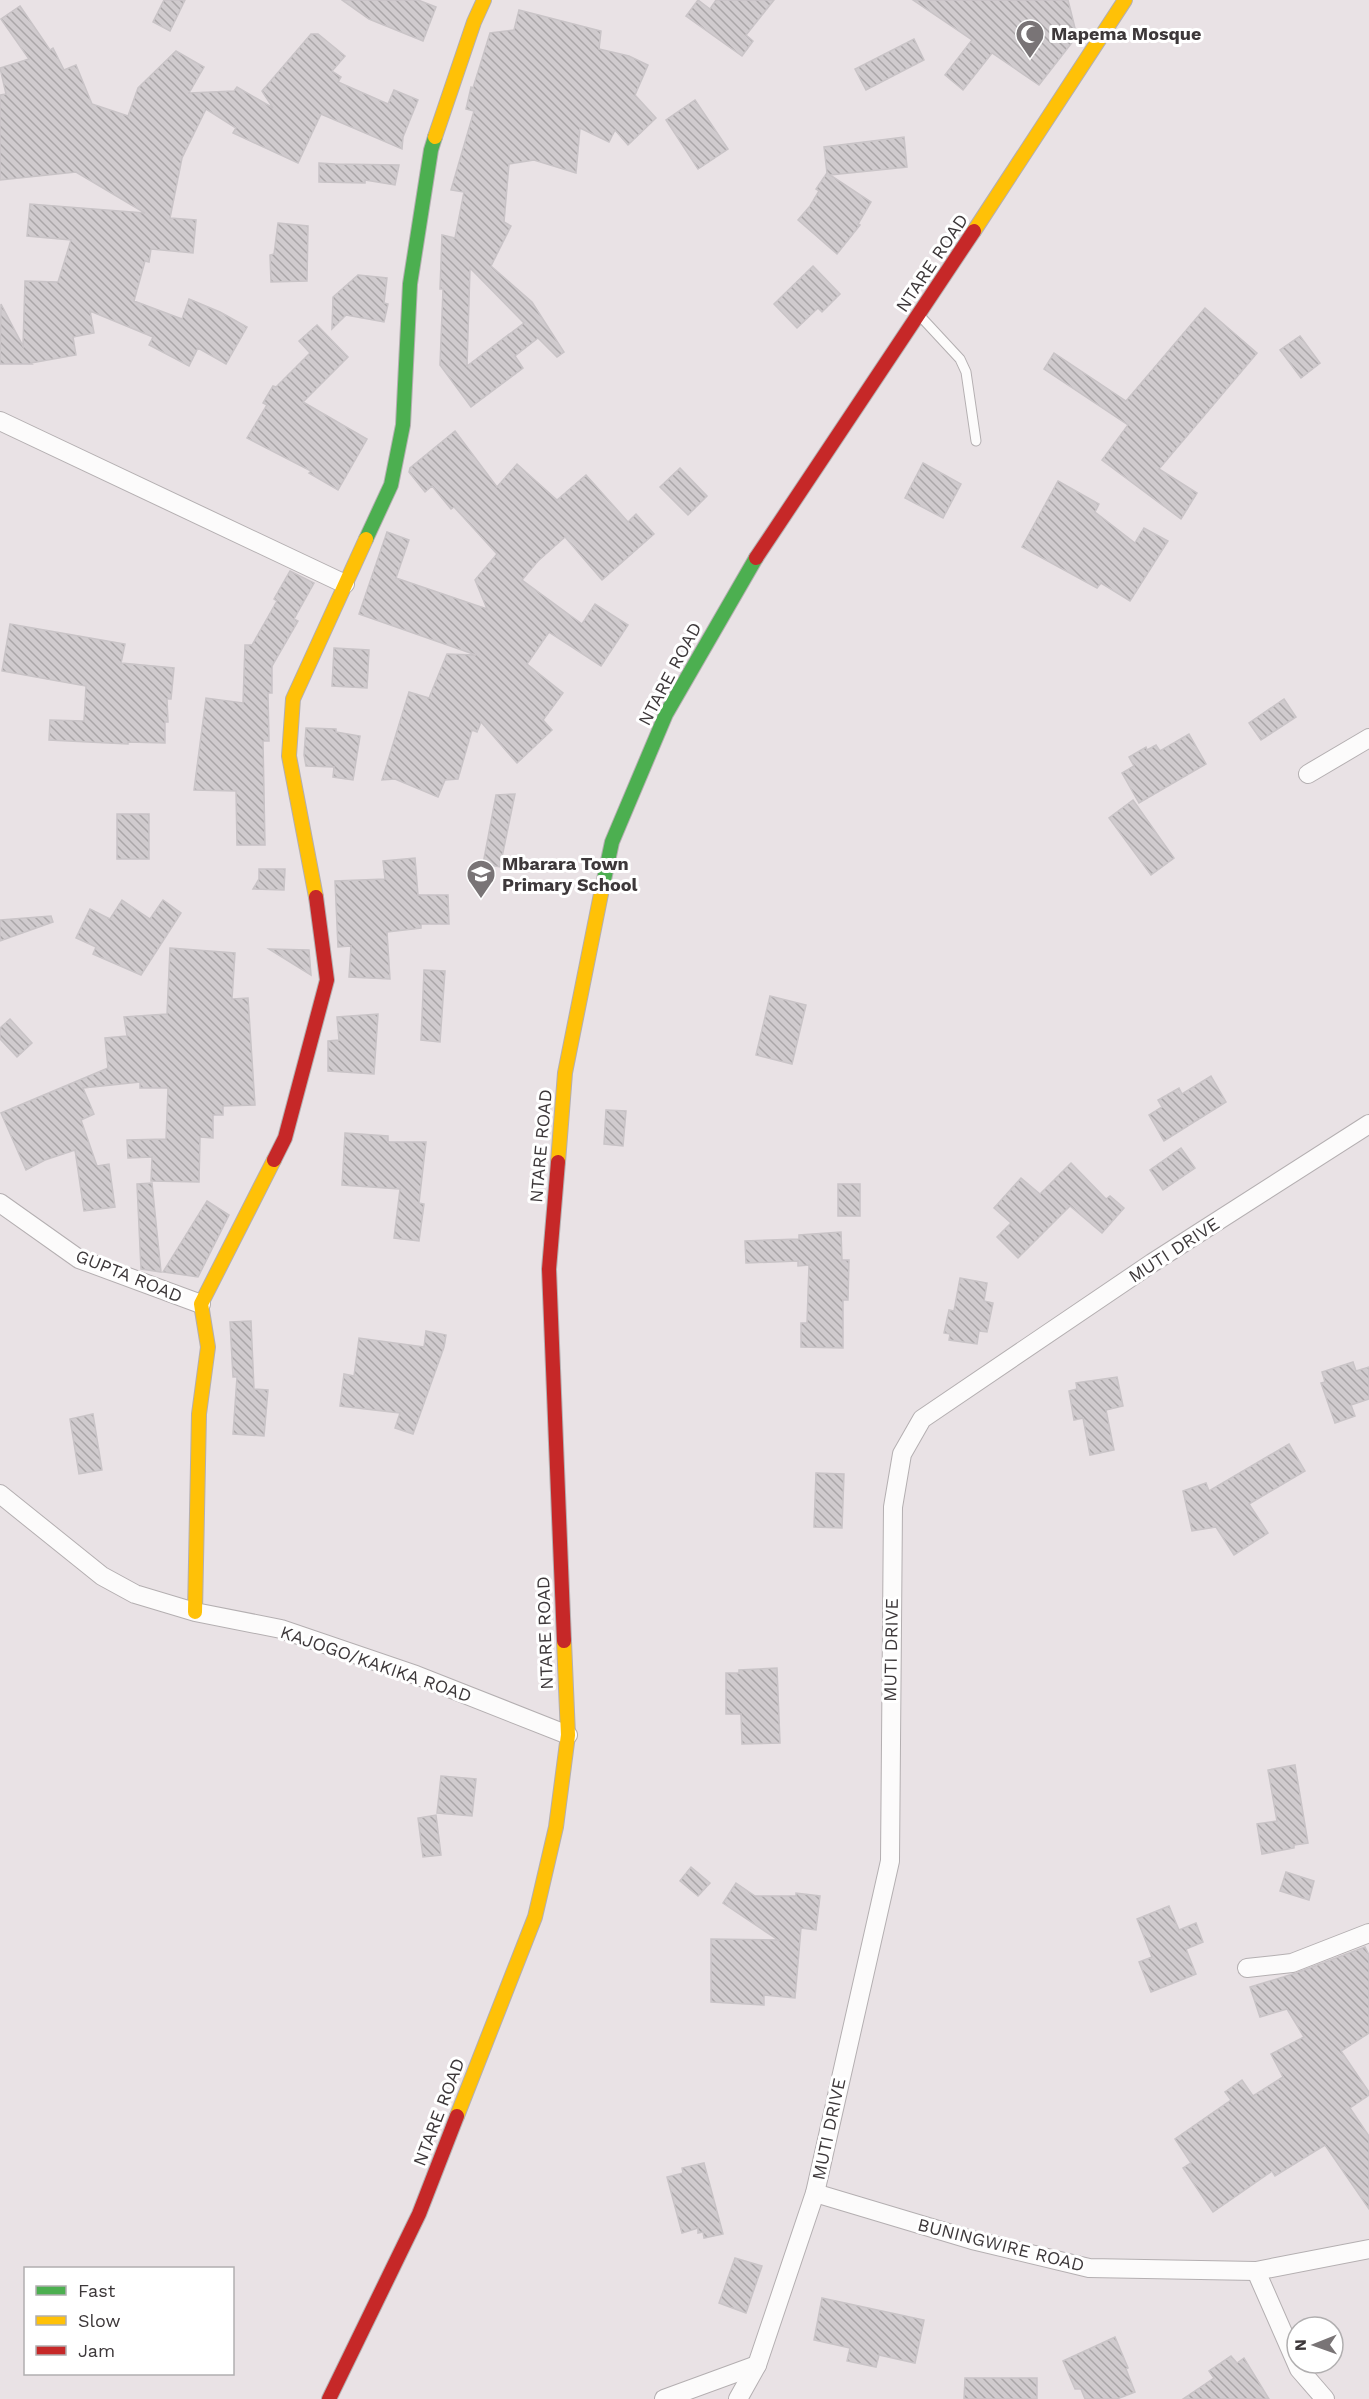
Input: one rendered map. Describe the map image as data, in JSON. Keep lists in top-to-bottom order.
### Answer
{
  "streets": {
    "main road": ["NTARE ROAD"],
    "street": [
      "MUTI DRIVE",
      "GUPTA ROAD",
      "KAJOGO/KAKIKA ROAD",
      "BUNINGWIRE ROAD"
    ]
  },
  "crossings": [
    ["NTARE ROAD", "KAJOGO/KAKIKA ROAD"],
    ["MUTI DRIVE", "BUNINGWIRE ROAD"]
  ],
  "places": {
    "mosque": ["Mapema Mosque"],
    "school or university": ["Mbarara Town Primary School"]
  },
  "legend": ["Fast", "Slow", "Jam"],
  "north": "left"
}
